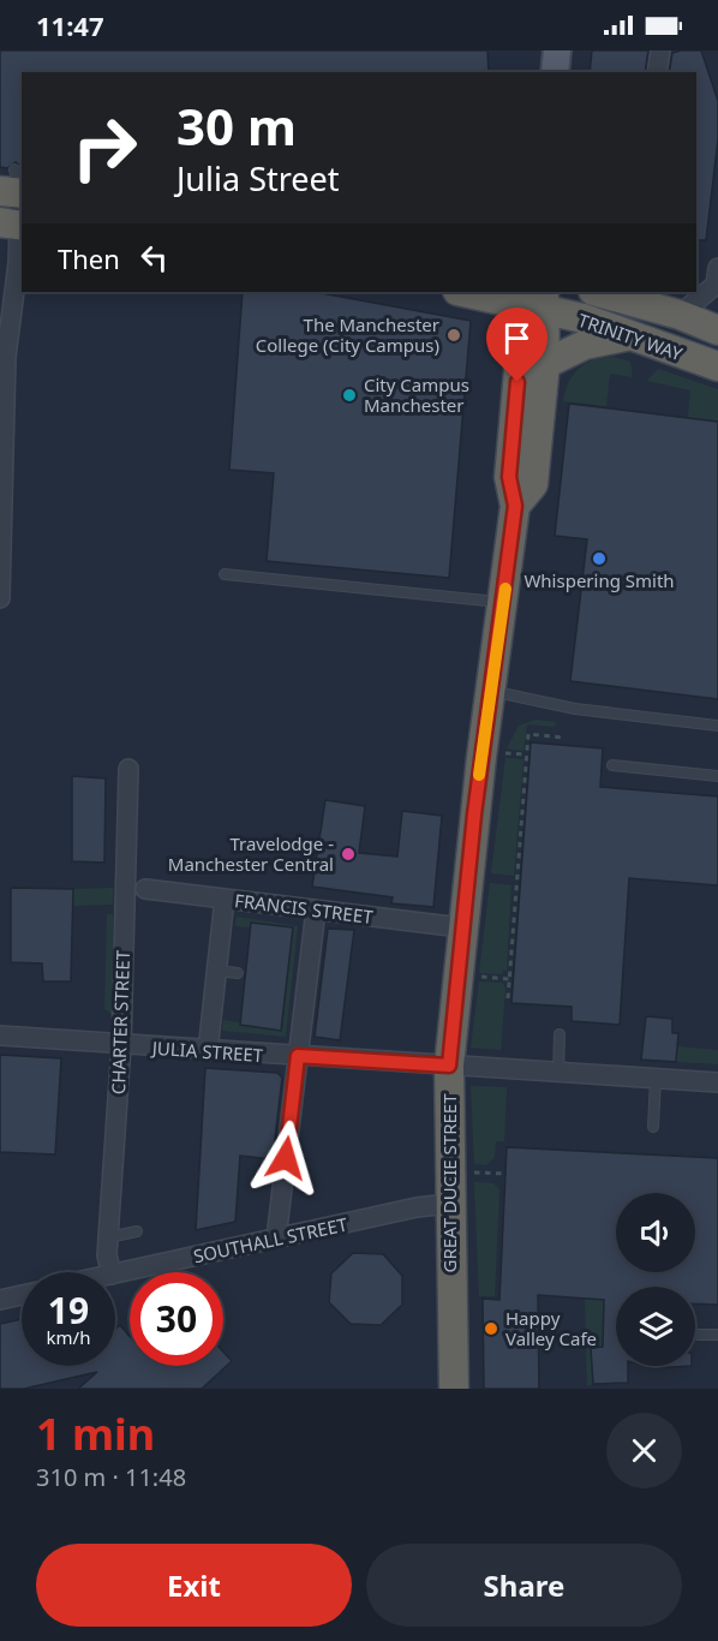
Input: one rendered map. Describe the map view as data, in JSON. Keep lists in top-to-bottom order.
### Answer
{
  "streets": {
    "highway": ["TRINITY WAY", "GREAT DUCIE STREET"],
    "street": [
      "FRANCIS STREET",
      "CHARTER STREET",
      "JULIA STREET",
      "SOUTHALL STREET"
    ]
  },
  "crossings": [
    ["TRINITY WAY", "GREAT DUCIE STREET"],
    ["FRANCIS STREET", "GREAT DUCIE STREET"],
    ["CHARTER STREET", "JULIA STREET"],
    ["JULIA STREET", "GREAT DUCIE STREET"],
    ["GREAT DUCIE STREET", "SOUTHALL STREET"]
  ],
  "places": [
    "The Manchester College (City Campus)",
    "City Campus Manchester",
    "Whispering Smith",
    "Travelodge - Manchester Central",
    "Happy Valley Cafe"
  ],
  "page": {
    "status": "11:47",
    "turn": ["30 m", "Julia Street"],
    "then": "Then",
    "speed": "19 km/h",
    "limit": "30",
    "heading": ["1 min", "310 m · 11:48"],
    "buttons": ["Exit", "Share"]
  }
}
